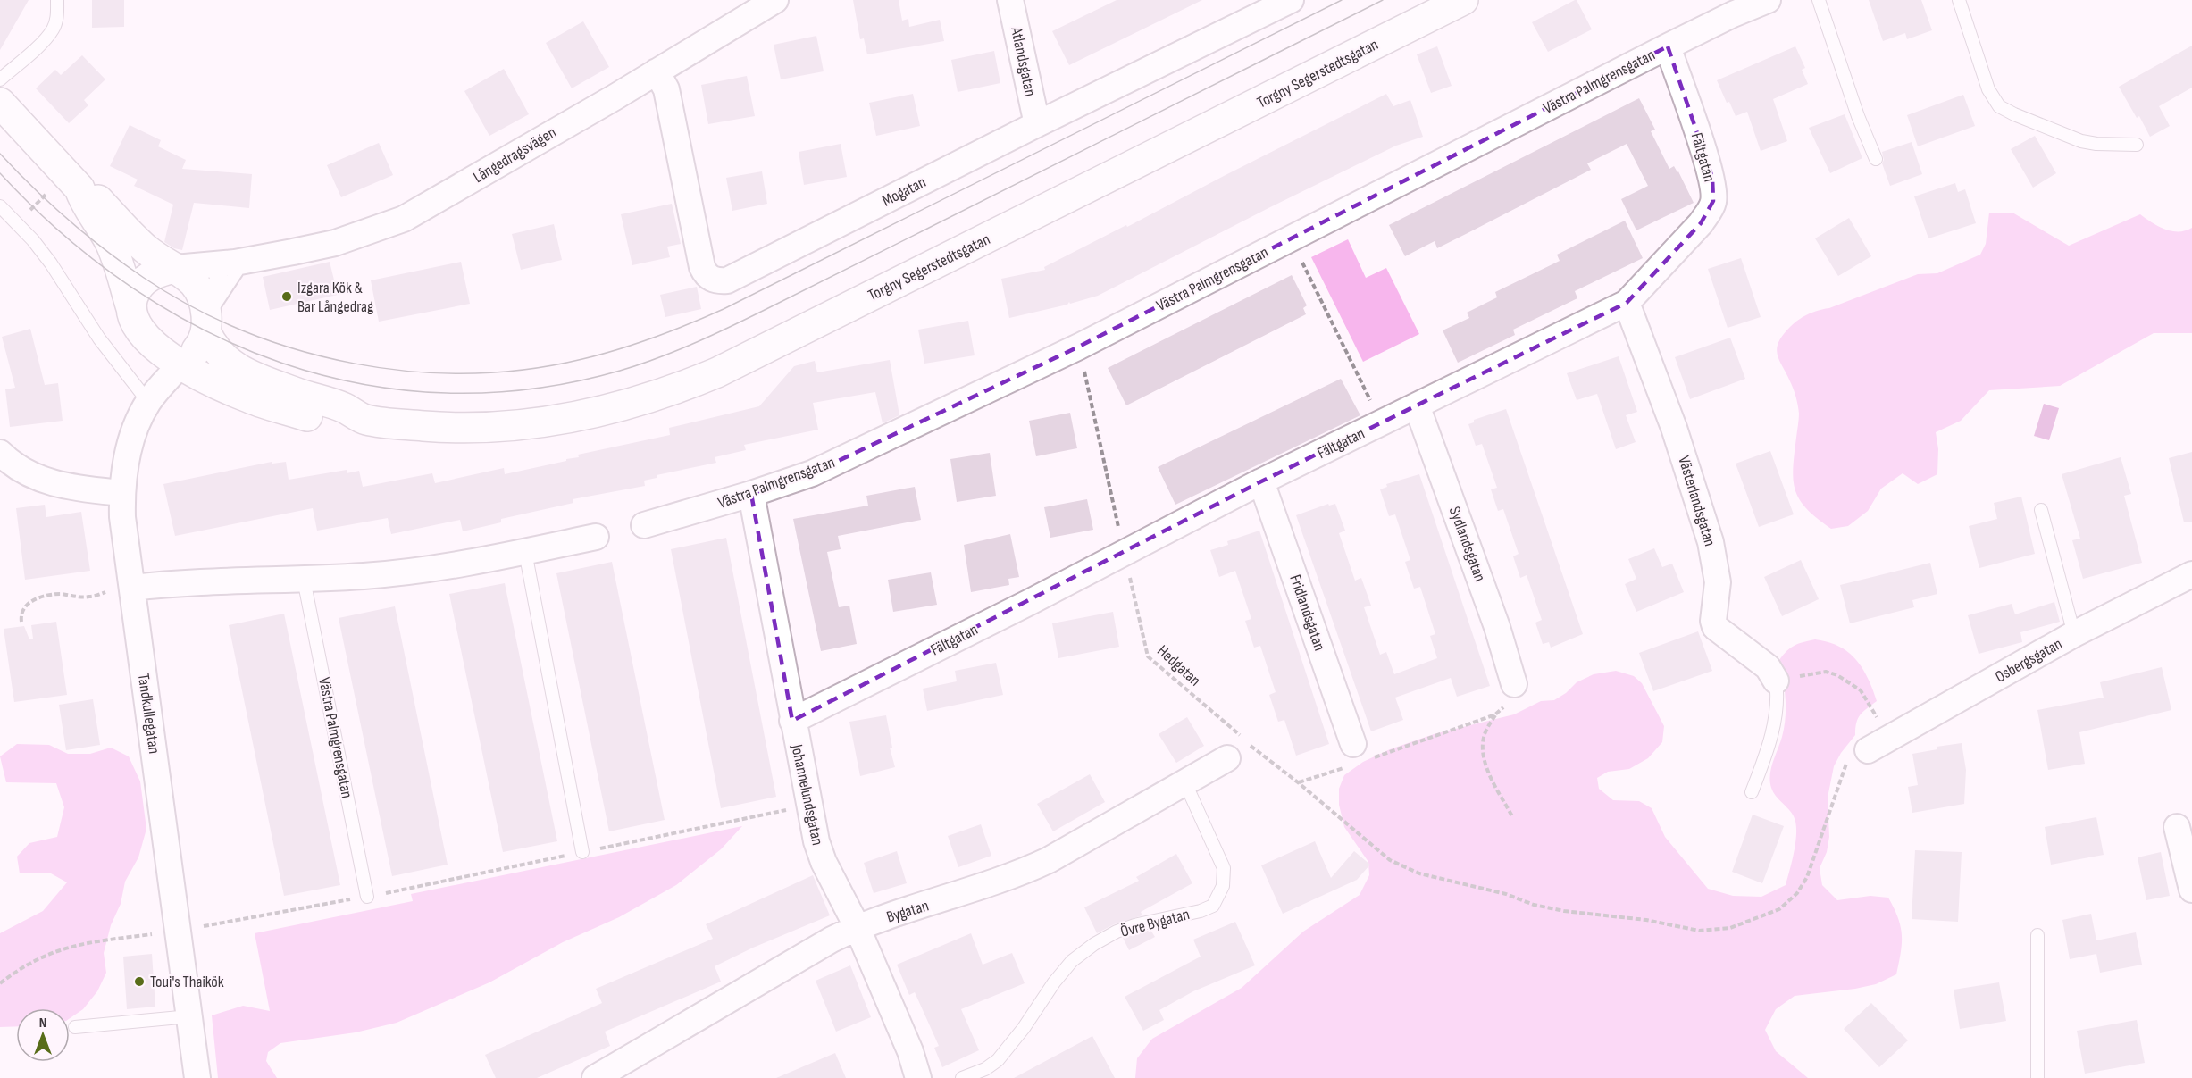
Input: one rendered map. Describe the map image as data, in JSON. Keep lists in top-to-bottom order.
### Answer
{
  "streets": {
    "street": [
      "Atlandsgatan",
      "Torgny Segerstedtsgatan",
      "Västra Palmgrensgatan",
      "Långedragsvägen",
      "Fältgatan",
      "Mogatan",
      "Västerlandsgatan",
      "Sydlandsgatan",
      "Fridlandsgatan",
      "Osbergsgatan",
      "Tandkullegatan",
      "Johannelundsgatan",
      "Bygatan"
    ],
    "lane": ["Övre Bygatan"],
    "path": ["Hedgatan"]
  },
  "crossings": [
    ["Atlandsgatan", "Mogatan"],
    ["Torgny Segerstedtsgatan", "Långedragsvägen"],
    ["Torgny Segerstedtsgatan", "Tandkullegatan"],
    ["Västra Palmgrensgatan", "Fältgatan"],
    ["Västra Palmgrensgatan", "Hedgatan"],
    ["Västra Palmgrensgatan", "Johannelundsgatan"],
    ["Långedragsvägen", "Mogatan"],
    ["Långedragsvägen", "Tandkullegatan"],
    ["Fältgatan", "Västerlandsgatan"],
    ["Fältgatan", "Sydlandsgatan"],
    ["Fältgatan", "Fridlandsgatan"],
    ["Fältgatan", "Hedgatan"],
    ["Fältgatan", "Johannelundsgatan"],
    ["Johannelundsgatan", "Bygatan"],
    ["Bygatan", "Övre Bygatan"]
  ],
  "places": ["Izgara Kök & Bar Långedrag", "Toui's Thaikök"],
  "north": "top"
}
